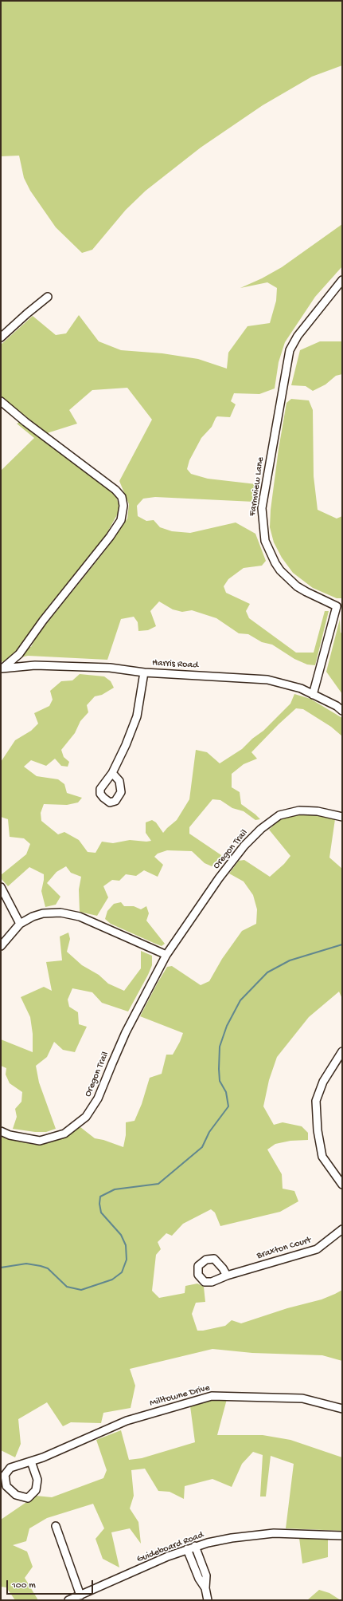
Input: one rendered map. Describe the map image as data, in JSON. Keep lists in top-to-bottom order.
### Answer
{
  "streets": {
    "street": [
      "Farmview Lane",
      "Harris Road",
      "Oregon Trail",
      "Braxton Court",
      "Milltowne Drive",
      "Guideboard Road"
    ]
  },
  "crossings": [
    ["Farmview Lane", "Harris Road"]
  ],
  "scale_bar": "100 m"
}
